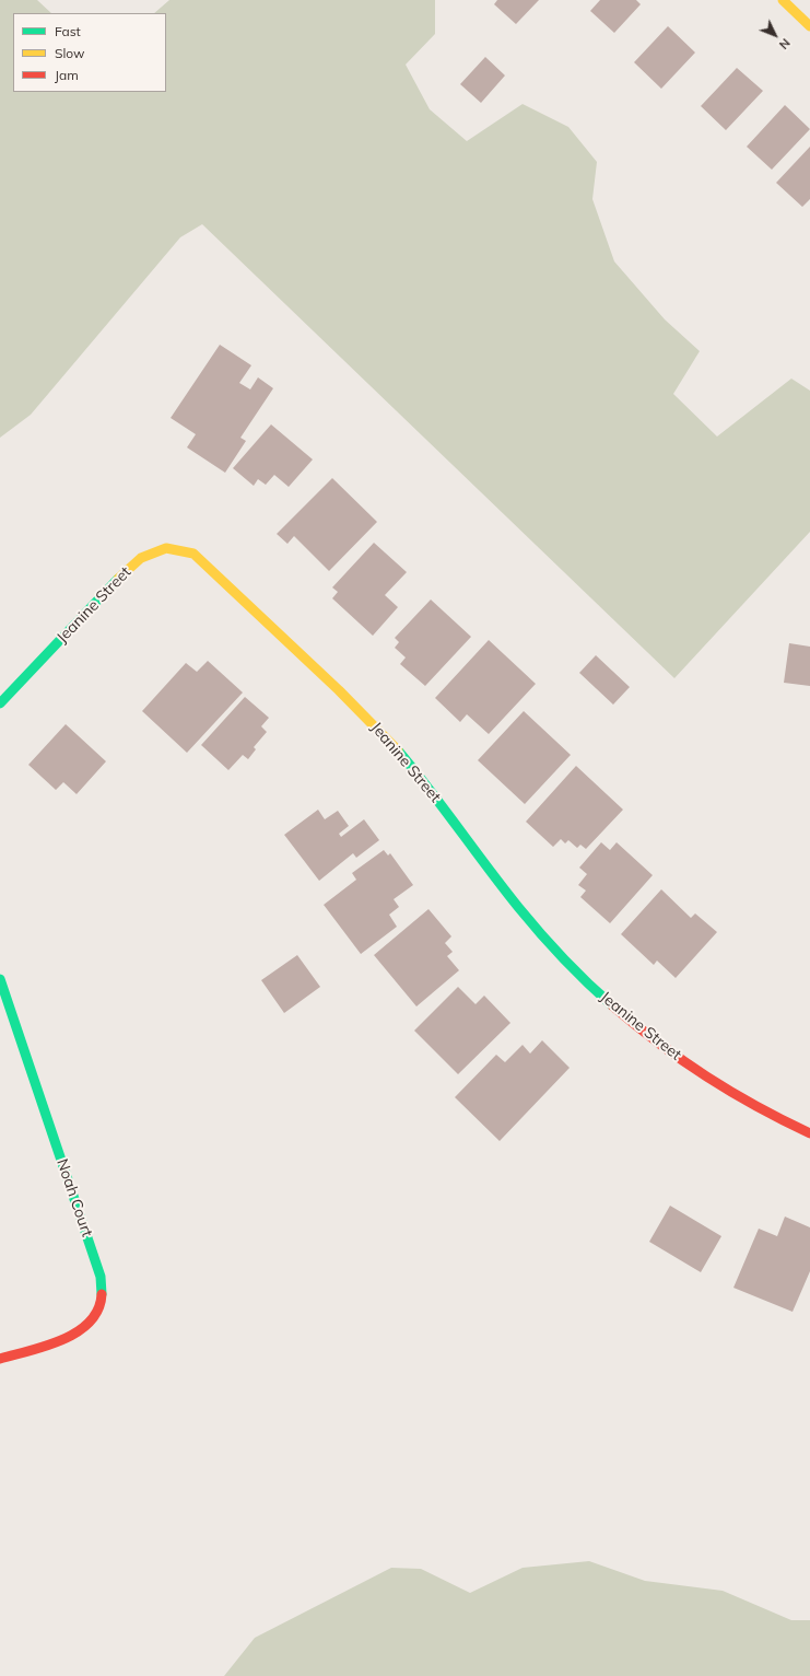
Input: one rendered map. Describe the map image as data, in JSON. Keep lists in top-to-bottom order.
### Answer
{
  "streets": {
    "street": ["Jeanine Street", "Noah Court"]
  },
  "legend": ["Fast", "Slow", "Jam"],
  "north": "bottom right"
}
